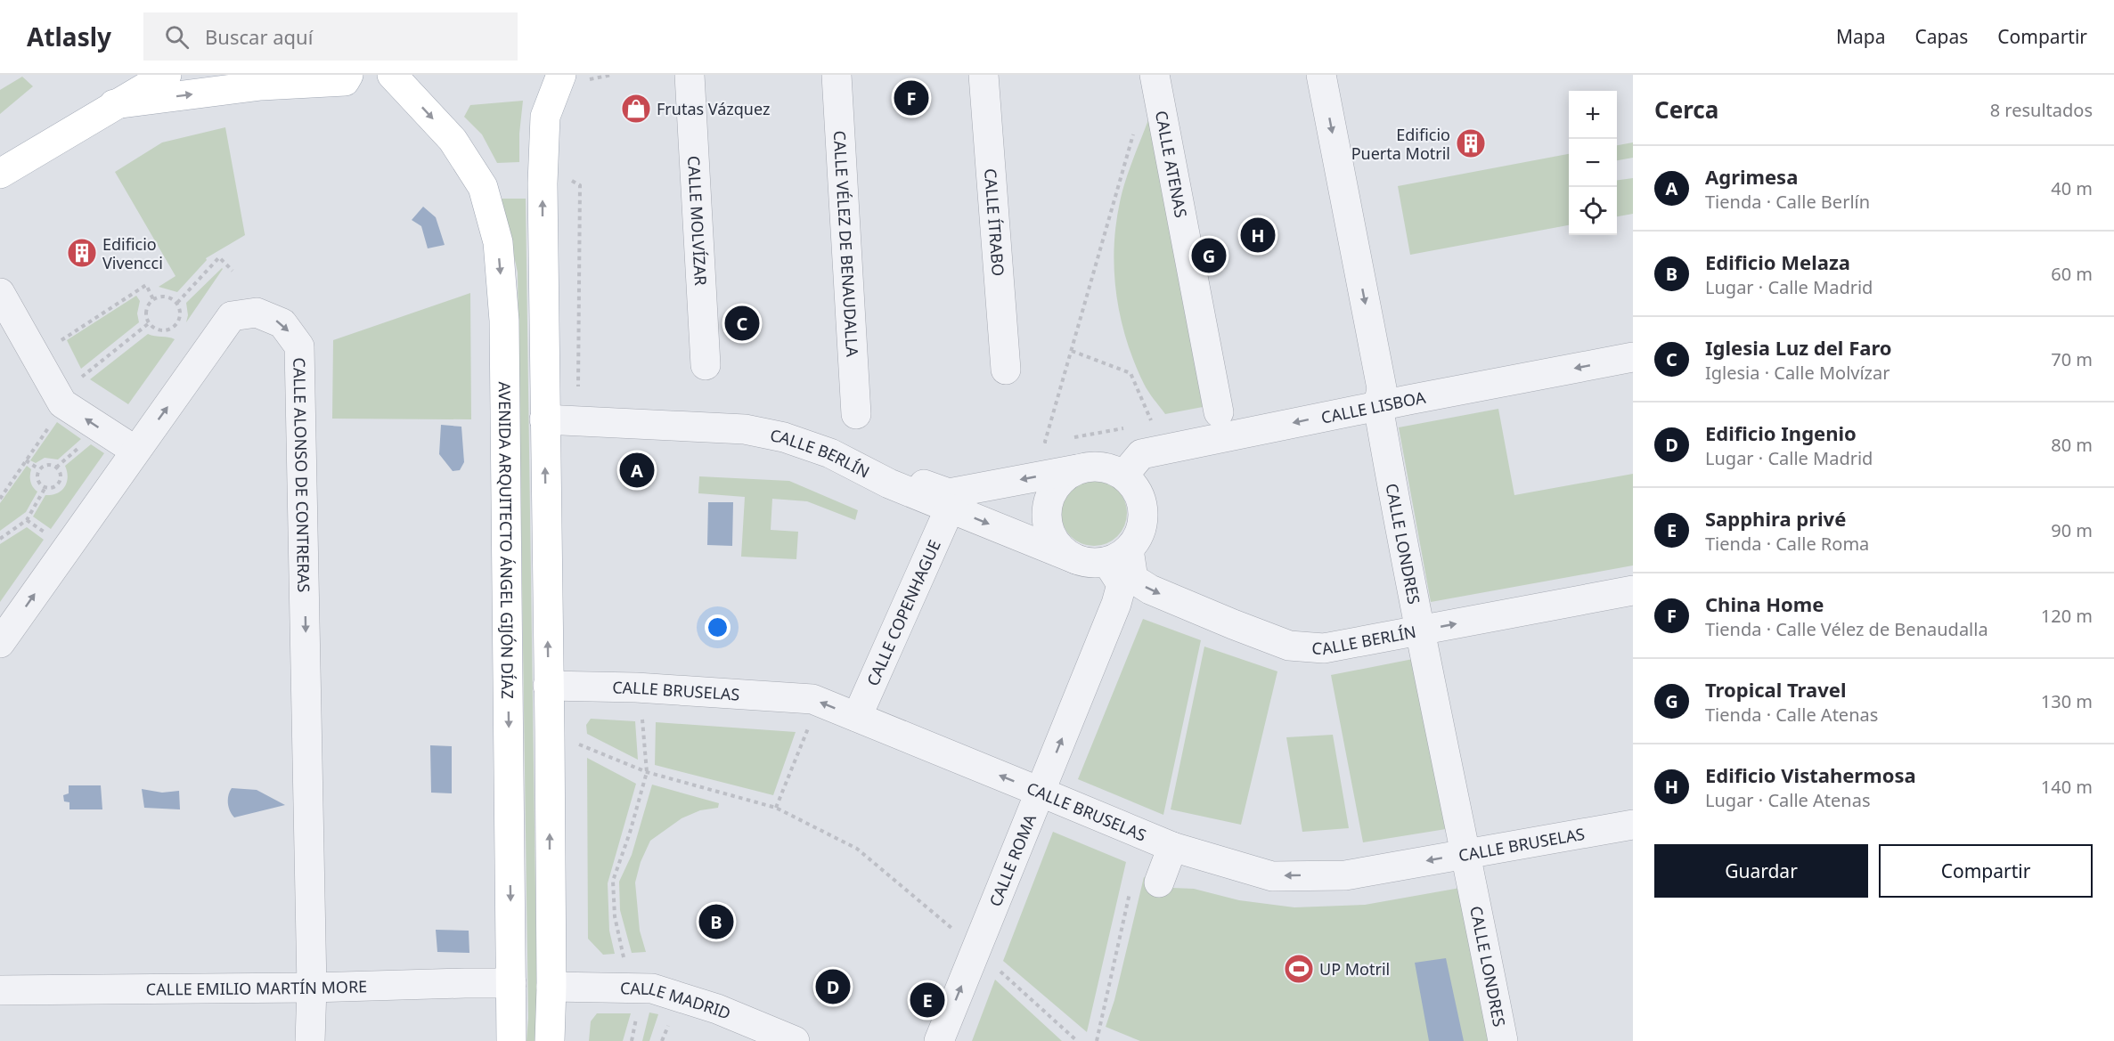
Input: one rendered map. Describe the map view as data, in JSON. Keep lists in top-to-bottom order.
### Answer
{
  "streets": {
    "main road": ["AVENIDA ARQUITECTO ÁNGEL GIJÓN DÍAZ"],
    "street": [
      "CALLE ATENAS",
      "CALLE MOLVÍZAR",
      "CALLE ÍTRABO",
      "CALLE VÉLEZ DE BENAUDALLA",
      "CALLE LISBOA",
      "CALLE BERLÍN",
      "CALLE ALONSO DE CONTRERAS",
      "CALLE LONDRES",
      "CALLE COPENHAGUE",
      "CALLE BRUSELAS",
      "CALLE ROMA",
      "CALLE EMILIO MARTÍN MORE",
      "CALLE MADRID"
    ]
  },
  "crossings": [
    ["CALLE LISBOA", "CALLE BERLÍN"],
    ["CALLE LISBOA", "CALLE LONDRES"],
    ["CALLE LISBOA", "CALLE ROMA"],
    ["CALLE BERLÍN", "CALLE LONDRES"],
    ["CALLE BERLÍN", "CALLE COPENHAGUE"],
    ["CALLE BERLÍN", "CALLE ROMA"],
    ["CALLE ALONSO DE CONTRERAS", "CALLE EMILIO MARTÍN MORE"],
    ["AVENIDA ARQUITECTO ÁNGEL GIJÓN DÍAZ", "CALLE EMILIO MARTÍN MORE"],
    ["CALLE LONDRES", "CALLE BRUSELAS"],
    ["CALLE COPENHAGUE", "CALLE BRUSELAS"],
    ["CALLE BRUSELAS", "CALLE ROMA"]
  ],
  "one_way": [
    "CALLE LISBOA",
    "CALLE BERLÍN",
    "CALLE BRUSELAS",
    "CALLE ROMA"
  ],
  "places": {
    "shop": ["Frutas Vázquez"],
    "building": ["Edificio Puerta Motril", "Edificio Vivencci"],
    "sports": ["UP Motril"]
  },
  "page": {
    "header": "Atlasly",
    "search": "Buscar aquí",
    "nav": ["Mapa", "Capas", "Compartir"],
    "heading": ["Cerca", "8 resultados"],
    "pins": [
      "F",
      "H",
      "G",
      "C",
      "A",
      "B",
      "D",
      "E"
    ],
    "map_buttons": ["+", "−"],
    "list": [
      {
        "mark": "A",
        "name": "Agrimesa",
        "note": "Tienda · Calle Berlín",
        "value": "40 m"
      },
      {
        "mark": "B",
        "name": "Edificio Melaza",
        "note": "Lugar · Calle Madrid",
        "value": "60 m"
      },
      {
        "mark": "C",
        "name": "Iglesia Luz del Faro",
        "note": "Iglesia · Calle Molvízar",
        "value": "70 m"
      },
      {
        "mark": "D",
        "name": "Edificio Ingenio",
        "note": "Lugar · Calle Madrid",
        "value": "80 m"
      },
      {
        "mark": "E",
        "name": "Sapphira privé",
        "note": "Tienda · Calle Roma",
        "value": "90 m"
      },
      {
        "mark": "F",
        "name": "China Home",
        "note": "Tienda · Calle Vélez de Benaudalla",
        "value": "120 m"
      },
      {
        "mark": "G",
        "name": "Tropical Travel",
        "note": "Tienda · Calle Atenas",
        "value": "130 m"
      },
      {
        "mark": "H",
        "name": "Edificio Vistahermosa",
        "note": "Lugar · Calle Atenas",
        "value": "140 m"
      }
    ],
    "buttons": ["Guardar", "Compartir"]
  }
}
